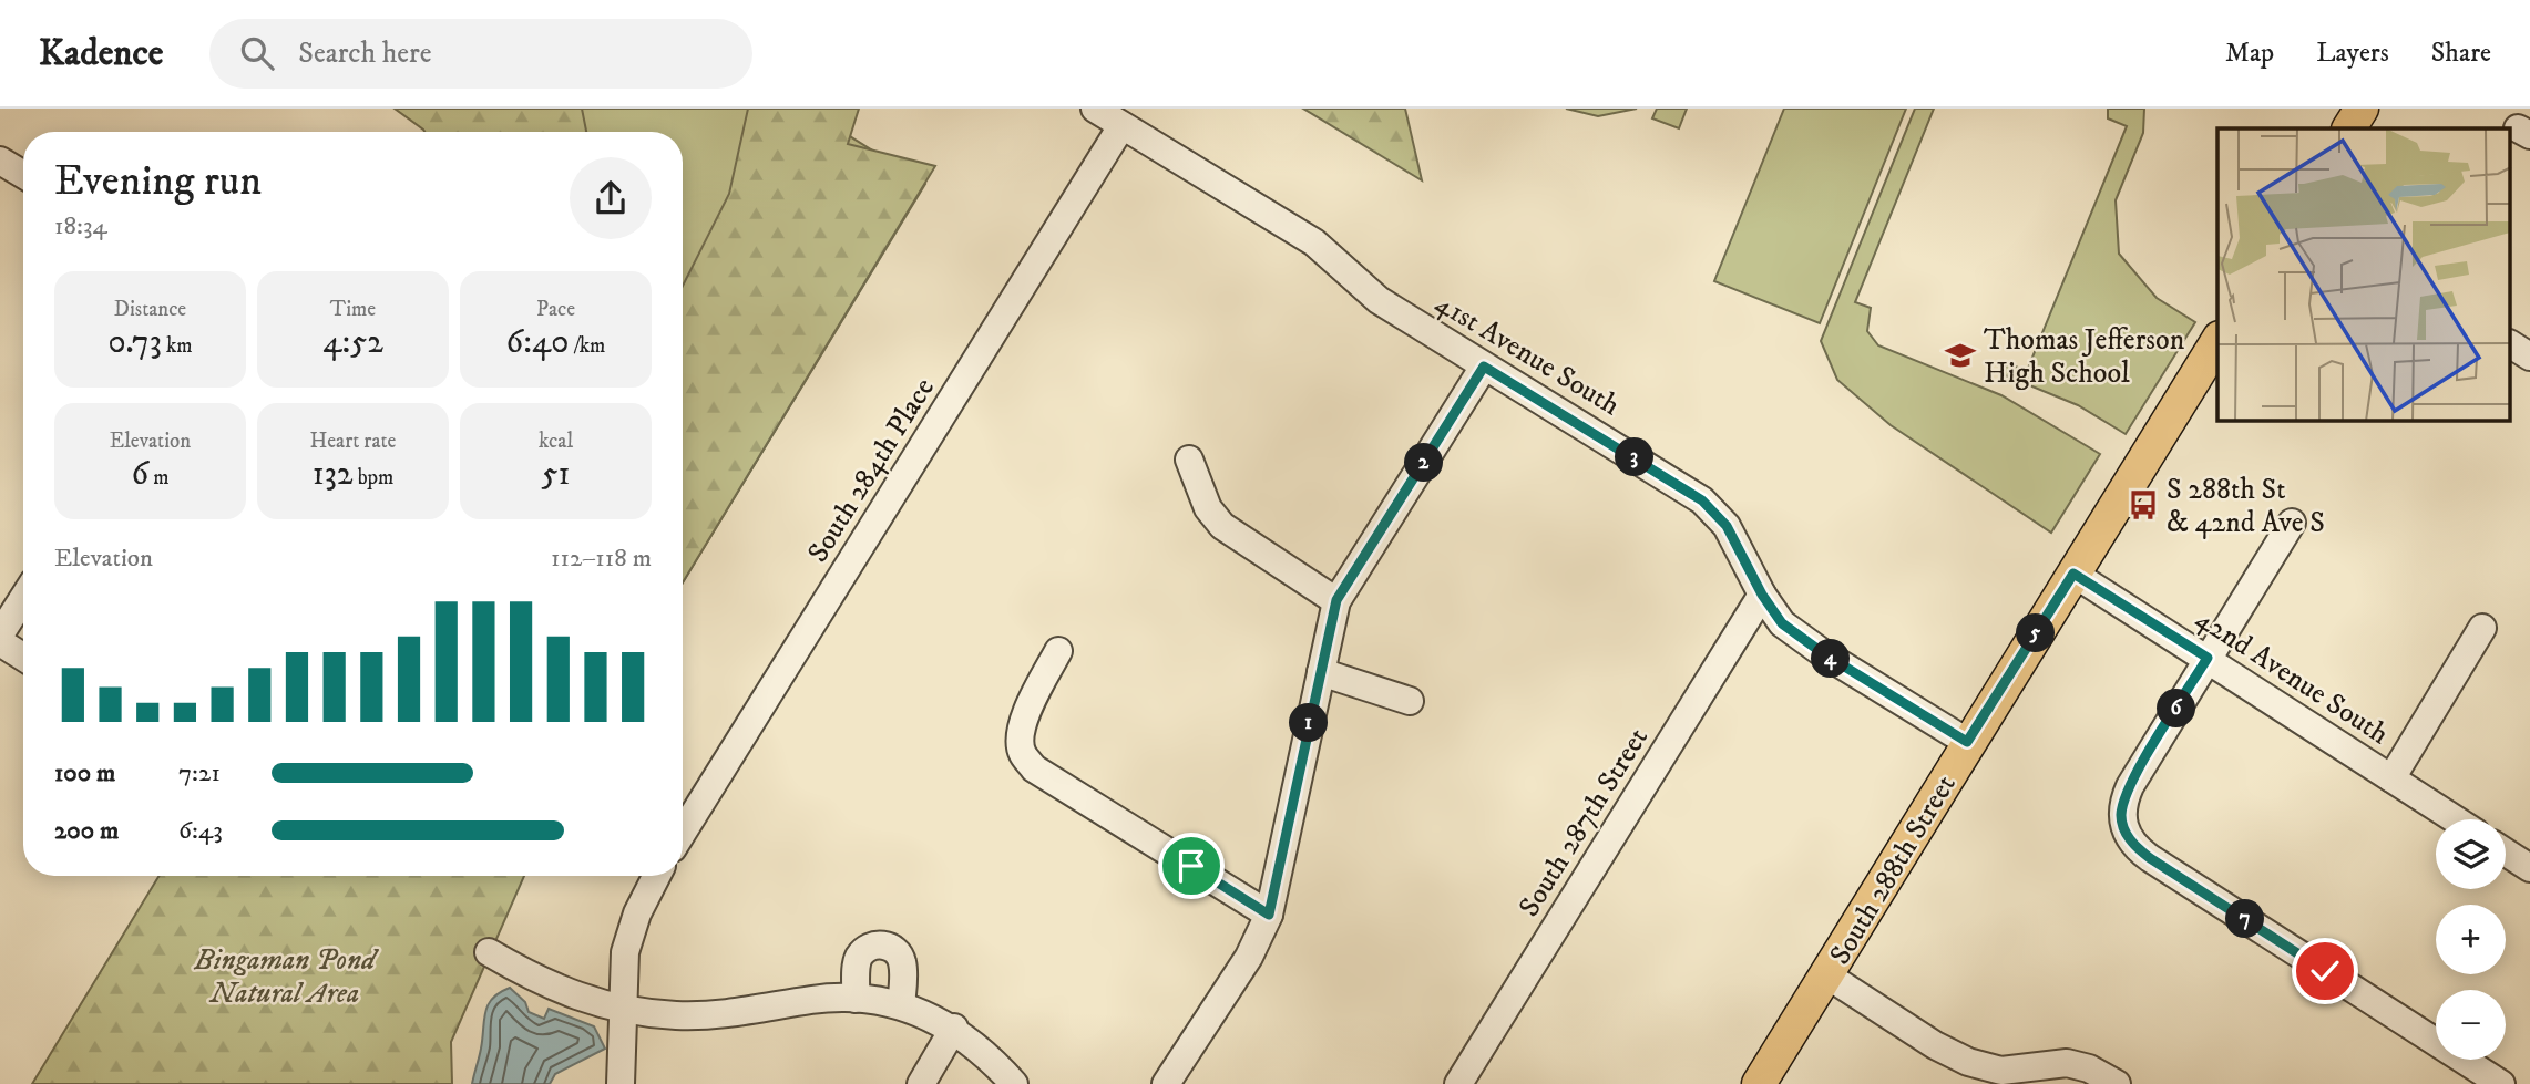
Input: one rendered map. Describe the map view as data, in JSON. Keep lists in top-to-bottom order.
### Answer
{
  "streets": {
    "main road": ["South 288th Street"],
    "street": [
      "41st Avenue South",
      "South 284th Place",
      "42nd Avenue South",
      "South 287th Street"
    ]
  },
  "crossings": [
    ["41st Avenue South", "South 284th Place"],
    ["41st Avenue South", "South 287th Street"],
    ["41st Avenue South", "South 288th Street"],
    ["42nd Avenue South", "South 288th Street"]
  ],
  "parks": ["Bingaman Pond Natural Area"],
  "places": {
    "school or university": ["Thomas Jefferson High School"],
    "bus stop": ["S 288th St & 42nd Ave S"]
  },
  "page": {
    "header": "Kadence",
    "search": "Search here",
    "nav": ["Map", "Layers", "Share"],
    "heading": ["Evening run", "18:34"],
    "stats": [
      ["Distance", "0.73 km"],
      ["Time", "4:52"],
      ["Pace", "6:40 /km"],
      ["Elevation", "6 m"],
      ["Heart rate", "132 bpm"],
      ["kcal", "51"]
    ],
    "pins": [
      "3",
      "2",
      "5",
      "4",
      "6",
      "1",
      "7"
    ],
    "chart": ["Elevation", "112–118 m"],
    "list": [
      {
        "name": "100 m",
        "note": "7:21"
      },
      {
        "name": "200 m",
        "note": "6:43"
      }
    ],
    "map_buttons": ["+", "−"]
  }
}
